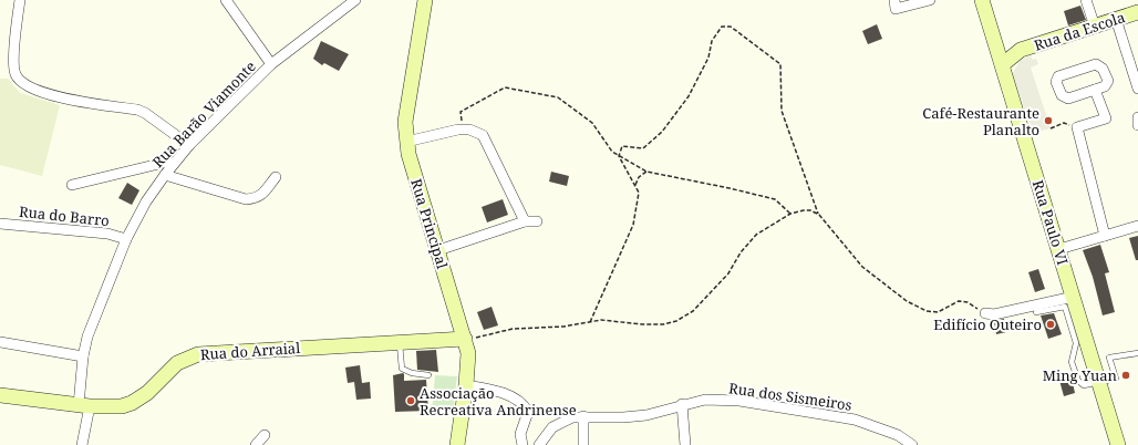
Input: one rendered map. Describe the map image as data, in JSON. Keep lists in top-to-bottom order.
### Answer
{
  "streets": {
    "main road": [
      "Rua da Escola",
      "Rua Paulo VI",
      "Rua Principal",
      "Rua do Arraial"
    ],
    "street": ["Rua Barão Viamonte", "Rua do Barro", "Rua dos Sismeiros"]
  },
  "crossings": [
    ["Rua da Escola", "Rua Paulo VI"],
    ["Rua Barão Viamonte", "Rua do Barro"],
    ["Rua Barão Viamonte", "Rua do Arraial"],
    ["Rua Principal", "Rua do Arraial"]
  ],
  "places": [
    "Café-Restaurante Planalto",
    "Edifício Outeiro",
    "Ming Yuan",
    "Associação Recreativa Andrinense"
  ]
}
